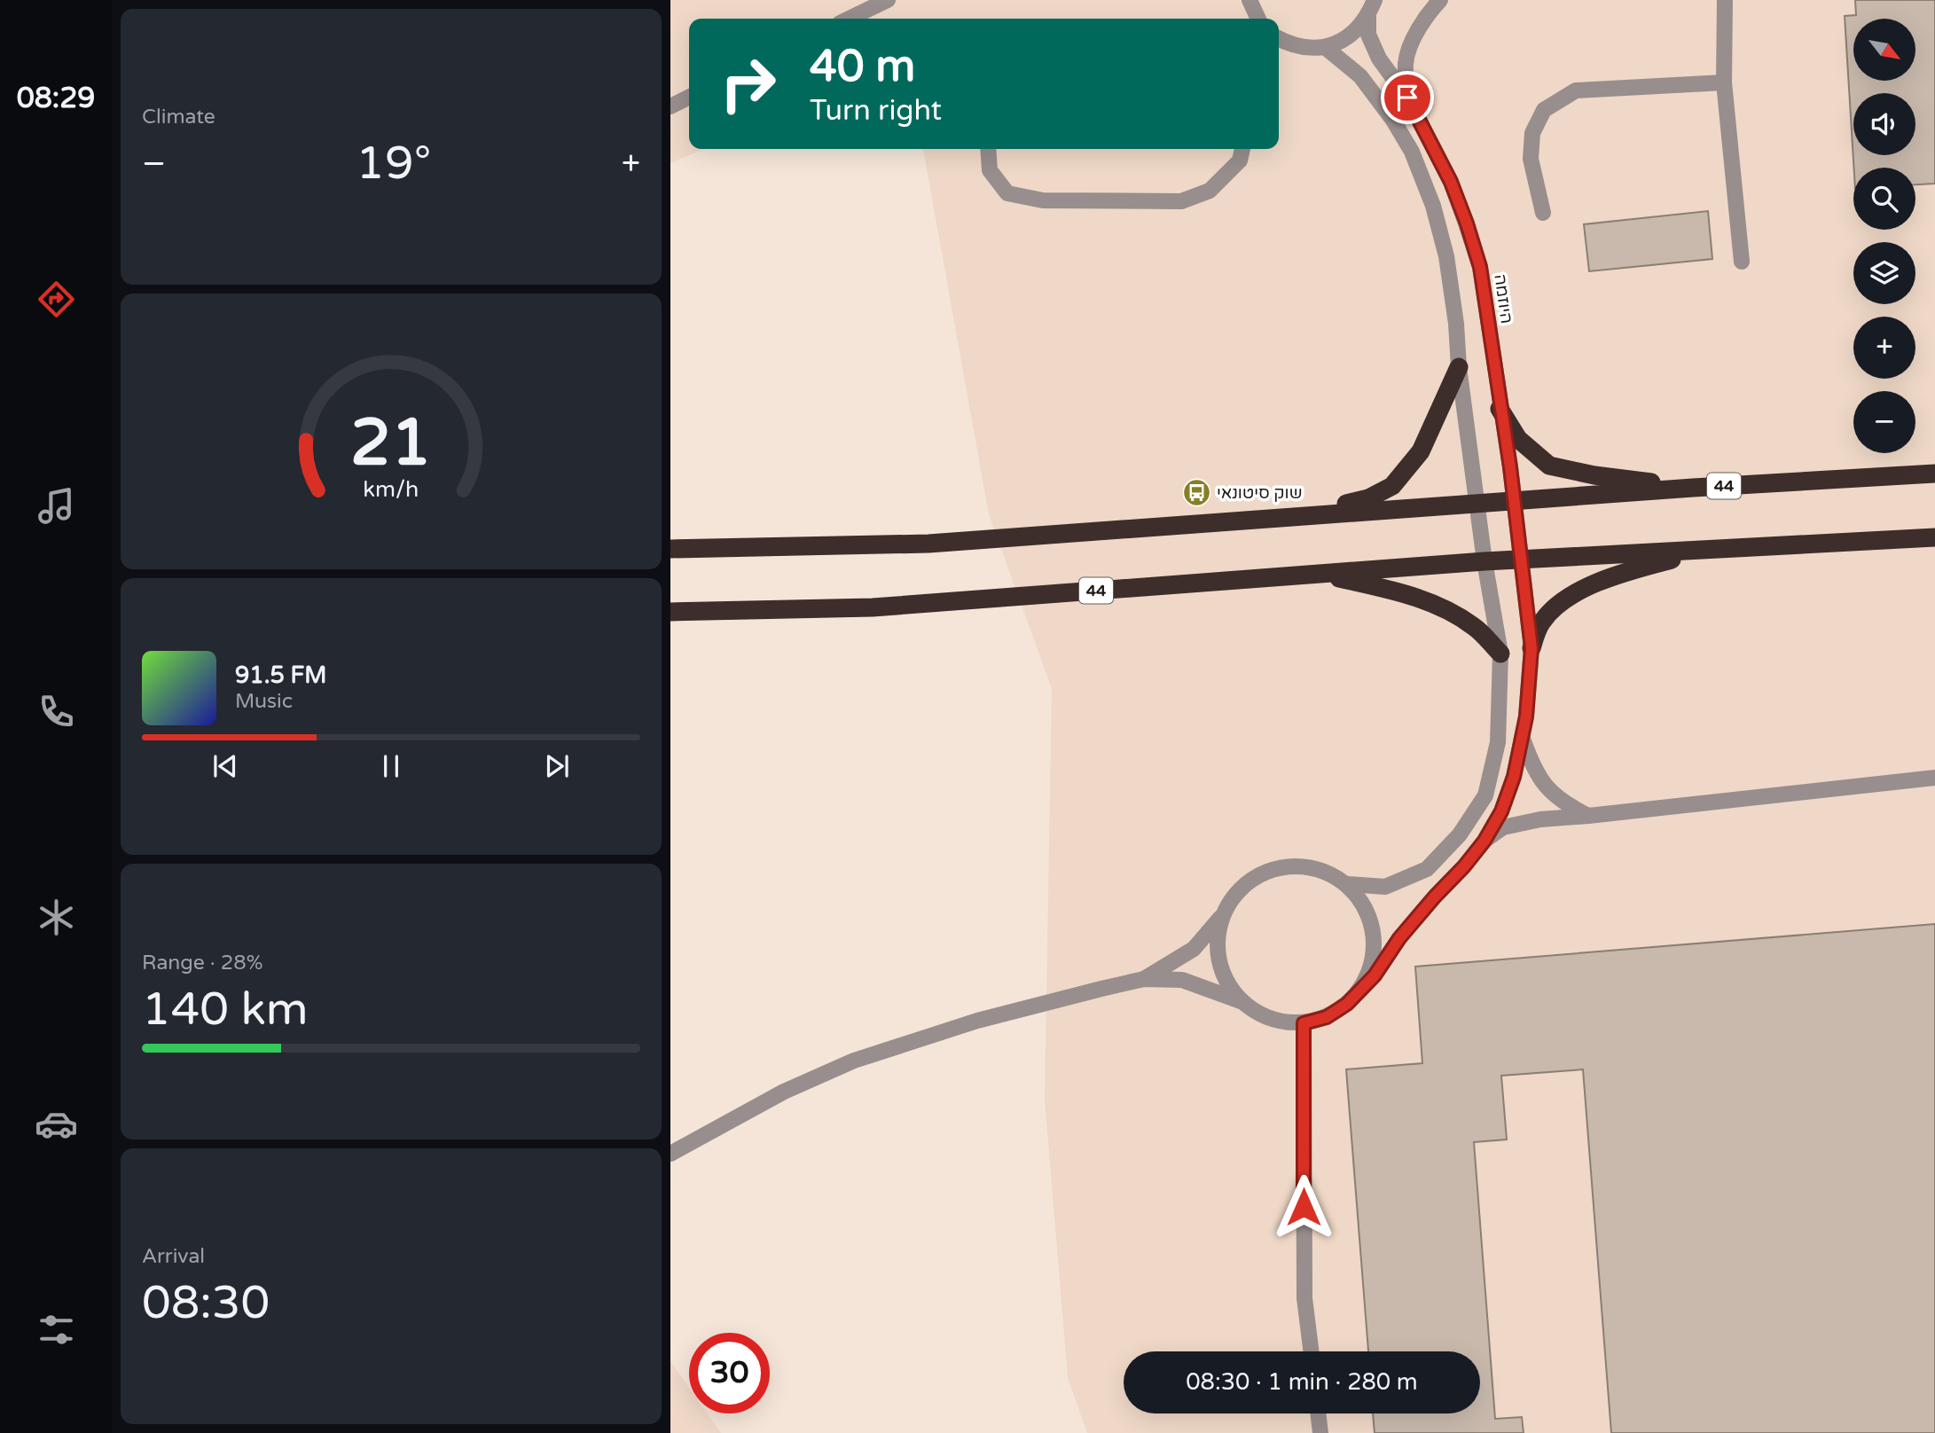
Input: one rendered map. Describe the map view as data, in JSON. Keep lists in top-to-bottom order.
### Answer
{
  "streets": {
    "highway": ["44"],
    "street": ["היוזמה"]
  },
  "crossings": [
    ["היוזמה", "44"]
  ],
  "places": {
    "bus stop": ["שוק סיטונאי"]
  },
  "north": "bottom right",
  "page": {
    "tabs": "08:29",
    "tile": [
      "Climate",
      ["Range · 28%", "140 km"],
      ["Arrival", "08:30"]
    ],
    "map_buttons": ["+", "−"],
    "turn": ["40 m", "Turn right"],
    "heat": ["−", "19°", "+"],
    "song": ["91.5 FM", "Music"],
    "limit": "30",
    "trip": "08:30 · 1 min · 280 m",
    "gauge": ["21", "km/h"]
  }
}
